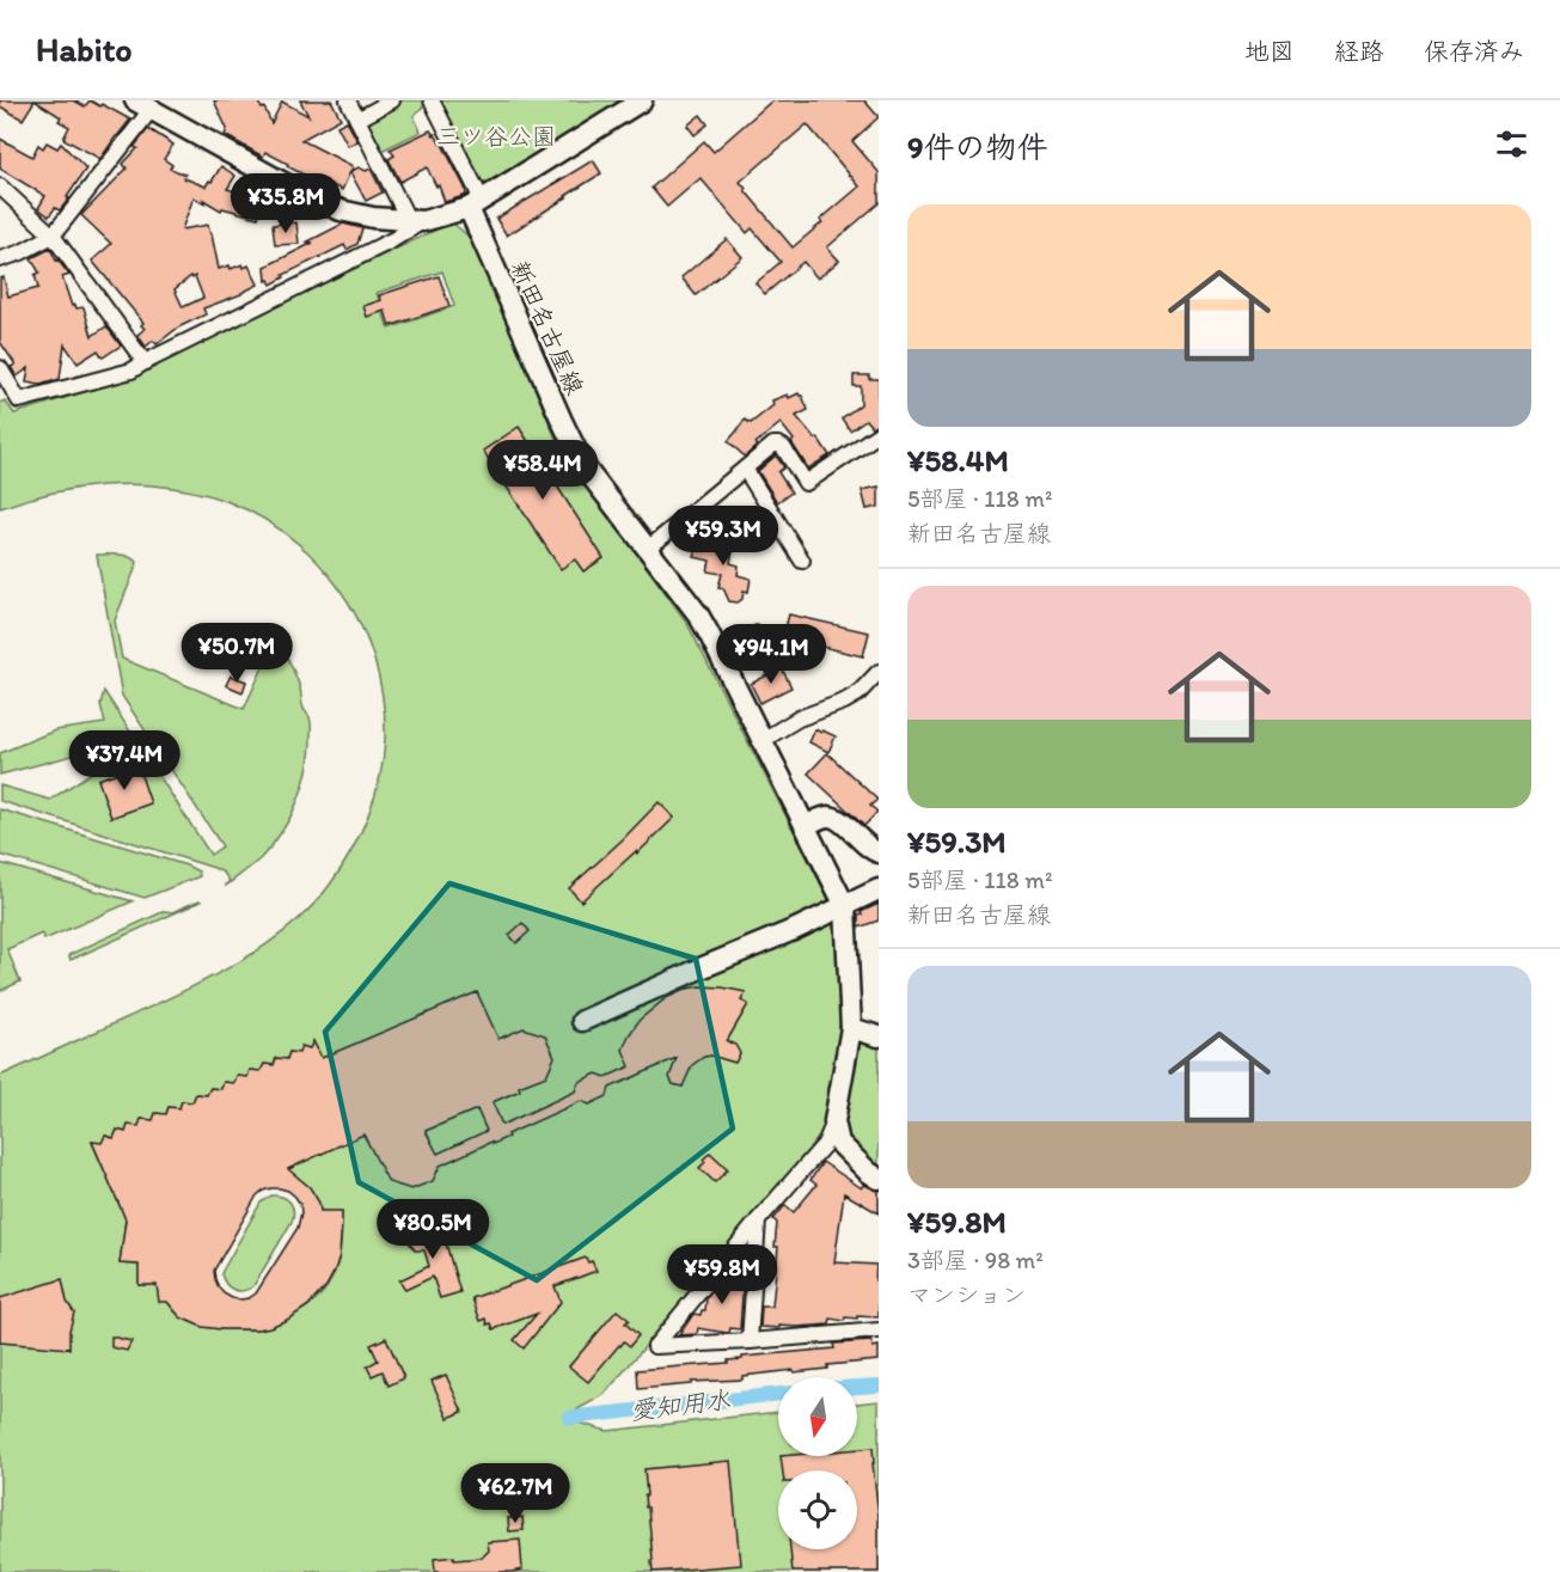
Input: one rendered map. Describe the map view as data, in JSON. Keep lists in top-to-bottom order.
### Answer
{
  "streets": {
    "main road": ["新田名古屋線"]
  },
  "water": ["愛知用水"],
  "parks": ["三ツ谷公園"],
  "north": "bottom",
  "page": {
    "header": "Habito",
    "nav": ["地図", "経路", "保存済み"],
    "heading": "9件の物件",
    "price": [
      "¥35.8M",
      "¥58.4M",
      "¥59.3M",
      "¥50.7M",
      "¥94.1M",
      "¥37.4M",
      "¥80.5M",
      "¥59.8M",
      "¥62.7M"
    ],
    "list": [
      {
        "name": "¥58.4M",
        "note": "5部屋 · 118 m² · 新田名古屋線"
      },
      {
        "name": "¥59.3M",
        "note": "5部屋 · 118 m² · 新田名古屋線"
      },
      {
        "name": "¥59.8M",
        "note": "3部屋 · 98 m² · マンション"
      }
    ]
  }
}
